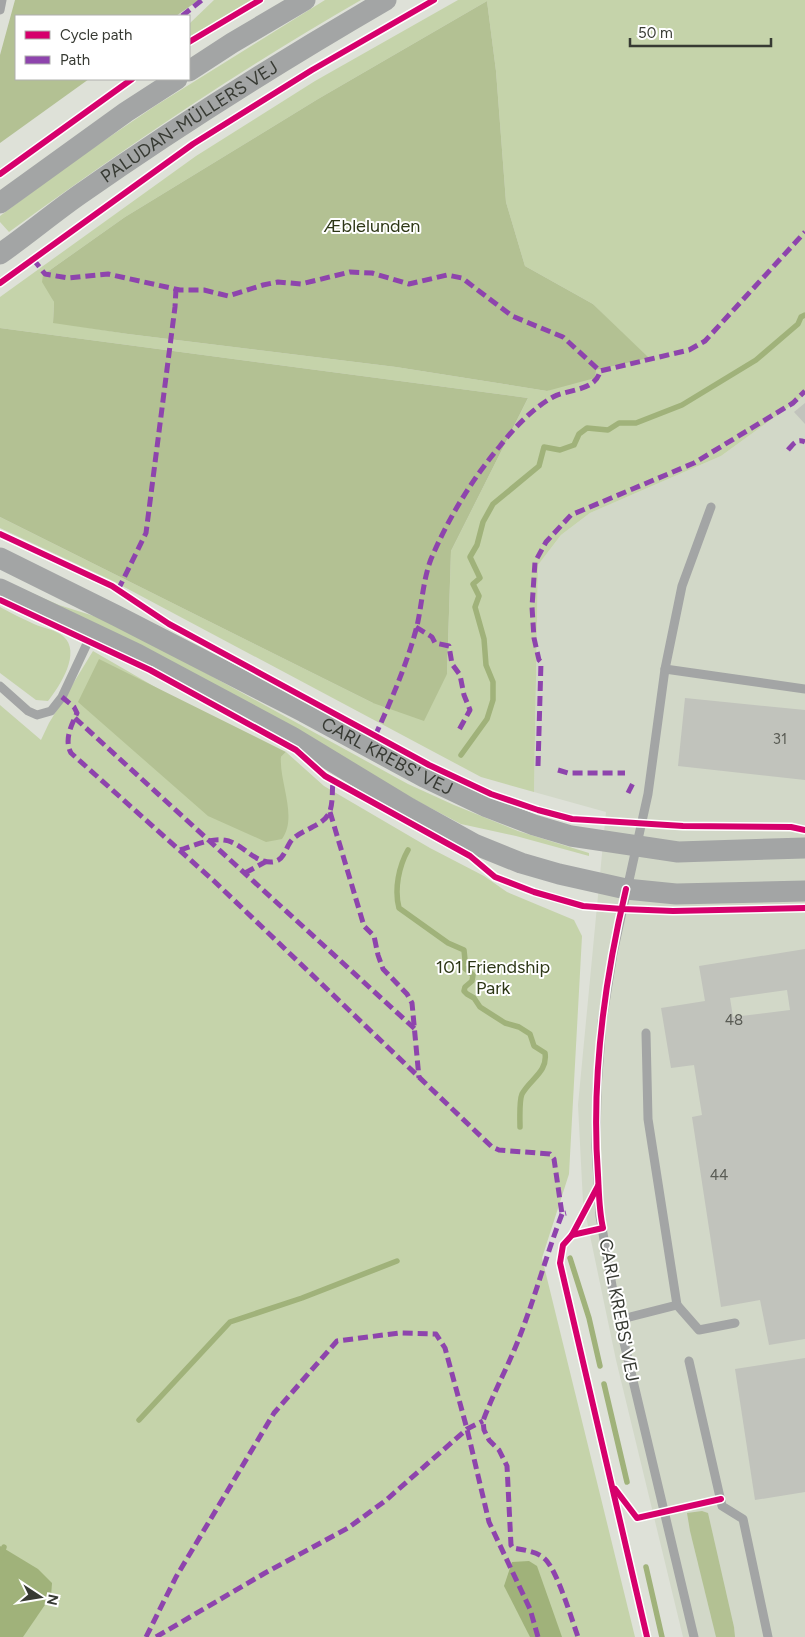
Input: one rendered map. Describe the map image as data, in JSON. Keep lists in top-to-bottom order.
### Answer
{
  "streets": {
    "street": ["PALUDAN-MÜLLERS VEJ", "CARL KREBS' VEJ"]
  },
  "parks": ["Æblelunden", "101 Friendship Park"],
  "house_numbers": ["31", "48", "44"],
  "legend": ["Cycle path", "Path"],
  "scale_bar": "50 m",
  "north": "right"
}
